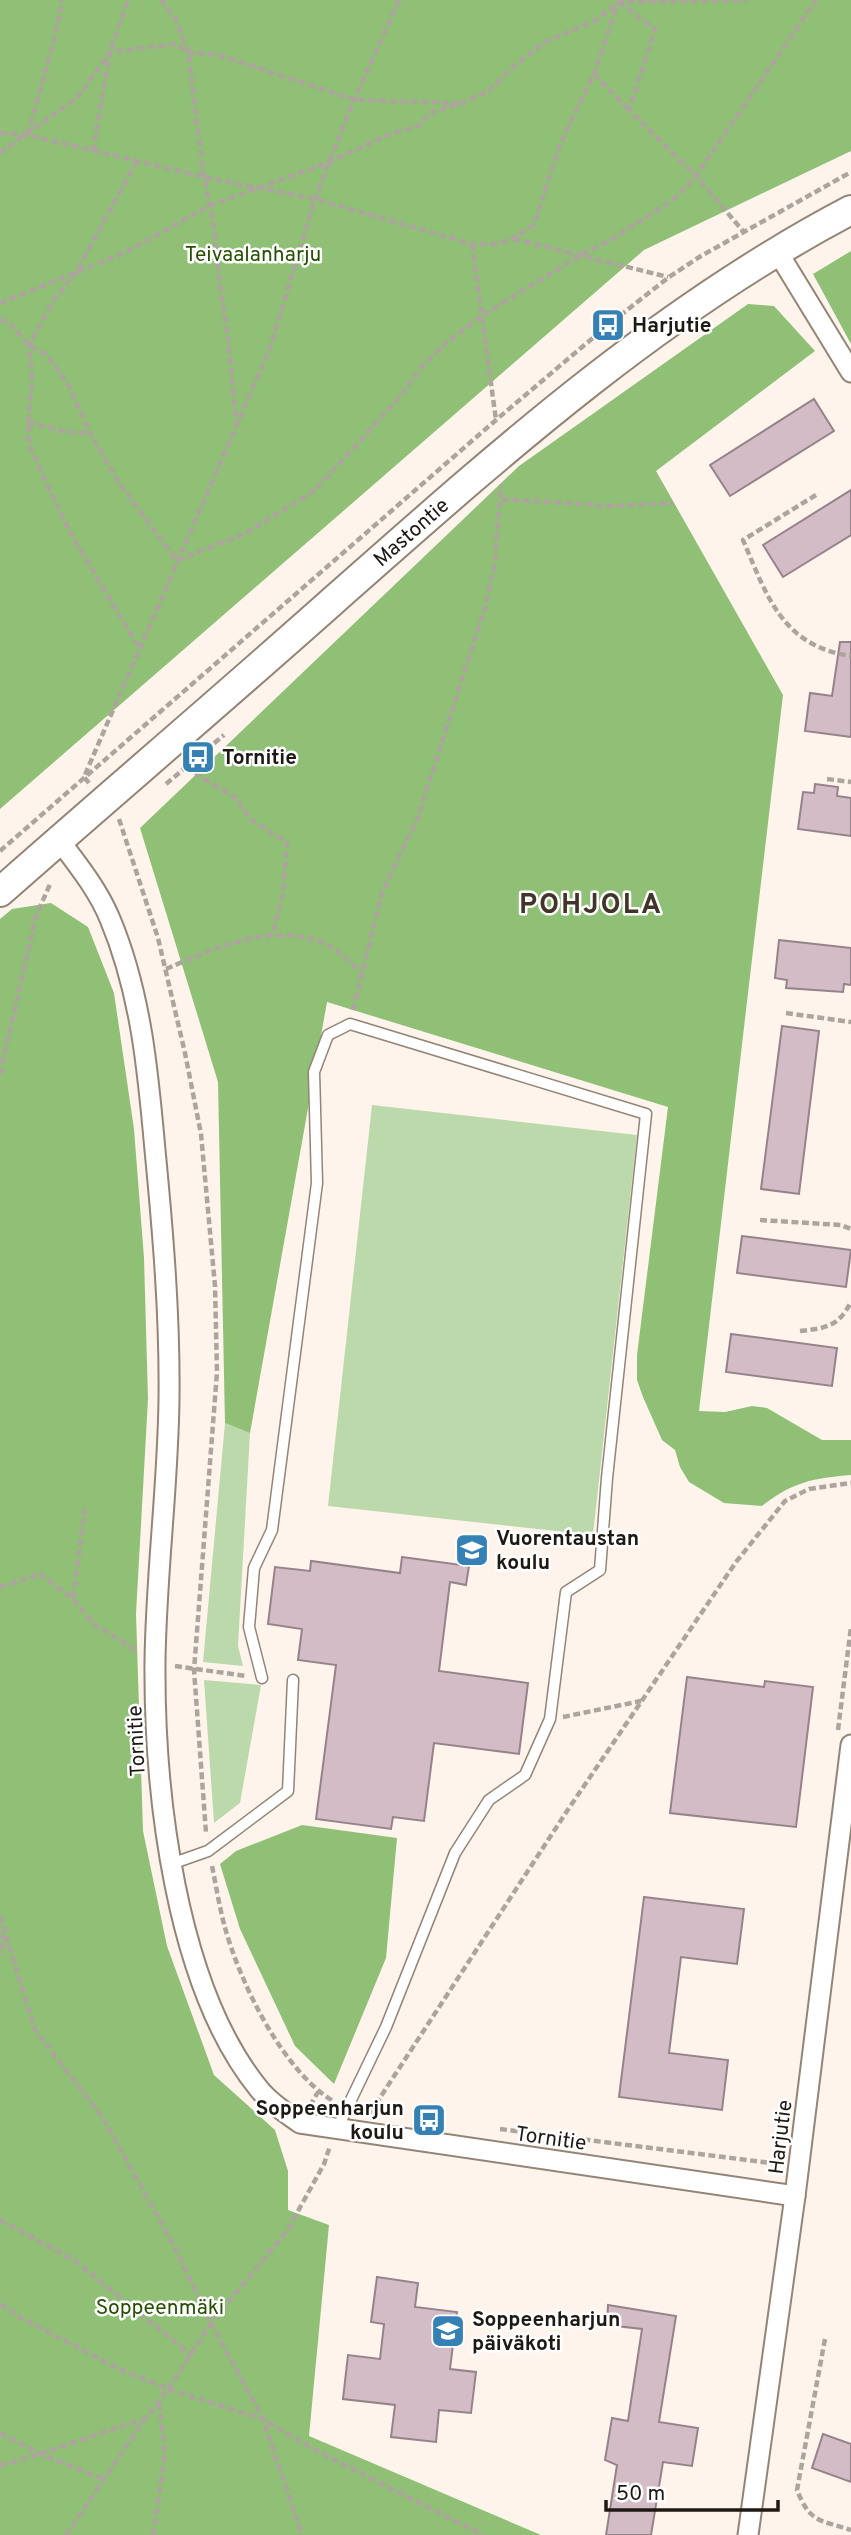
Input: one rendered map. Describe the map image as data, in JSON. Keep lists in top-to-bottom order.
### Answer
{
  "streets": {
    "main road": ["Mastontie"],
    "street": ["Tornitie", "Harjutie"]
  },
  "crossings": [
    ["Mastontie", "Tornitie"],
    ["Tornitie", "Harjutie"]
  ],
  "districts": ["POHJOLA"],
  "parks": ["Teivaalanharju", "Soppeenmäki"],
  "places": {
    "bus stop": ["Harjutie", "Tornitie", "Soppeenharjun koulu"],
    "school or university": ["Vuorentaustan koulu", "Soppeenharjun päiväkoti"]
  },
  "scale_bar": "50 m"
}
